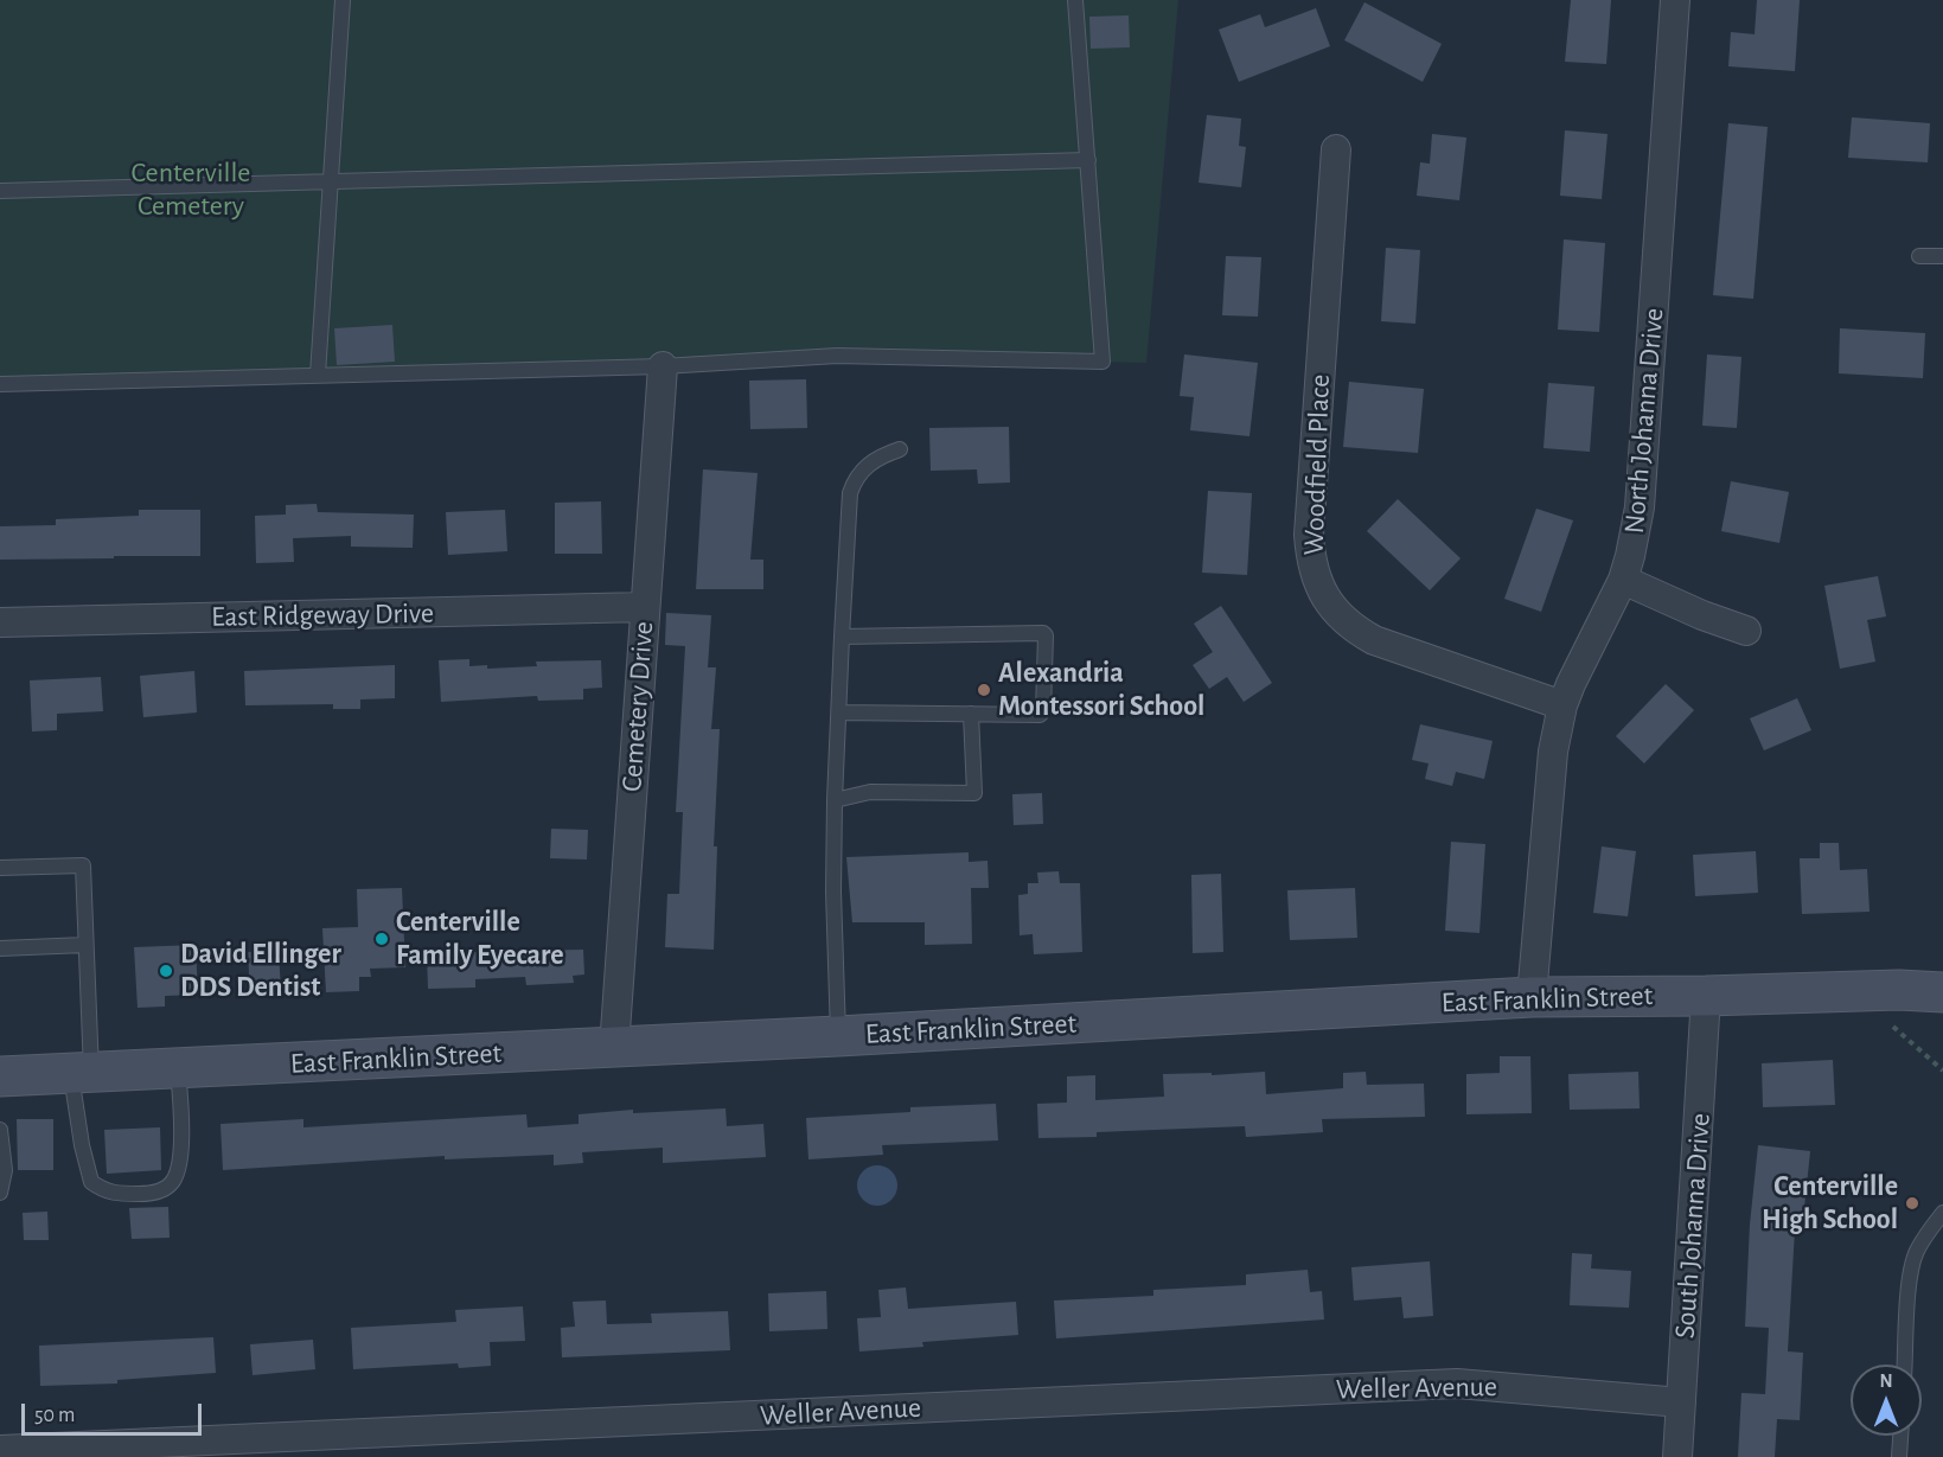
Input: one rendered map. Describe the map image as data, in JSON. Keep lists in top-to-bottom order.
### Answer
{
  "streets": {
    "street": [
      "North Johanna Drive",
      "Woodfield Place",
      "East Ridgeway Drive",
      "Cemetery Drive",
      "East Franklin Street",
      "South Johanna Drive",
      "Weller Avenue"
    ]
  },
  "crossings": [
    ["North Johanna Drive", "Woodfield Place"],
    ["North Johanna Drive", "East Franklin Street"],
    ["East Ridgeway Drive", "Cemetery Drive"],
    ["Cemetery Drive", "East Franklin Street"],
    ["East Franklin Street", "South Johanna Drive"],
    ["South Johanna Drive", "Weller Avenue"]
  ],
  "parks": ["Centerville Cemetery"],
  "places": [
    "Alexandria Montessori School",
    "Centerville Family Eyecare",
    "David Ellinger DDS Dentist",
    "Centerville High School"
  ],
  "scale_bar": "50 m",
  "north": "top"
}
